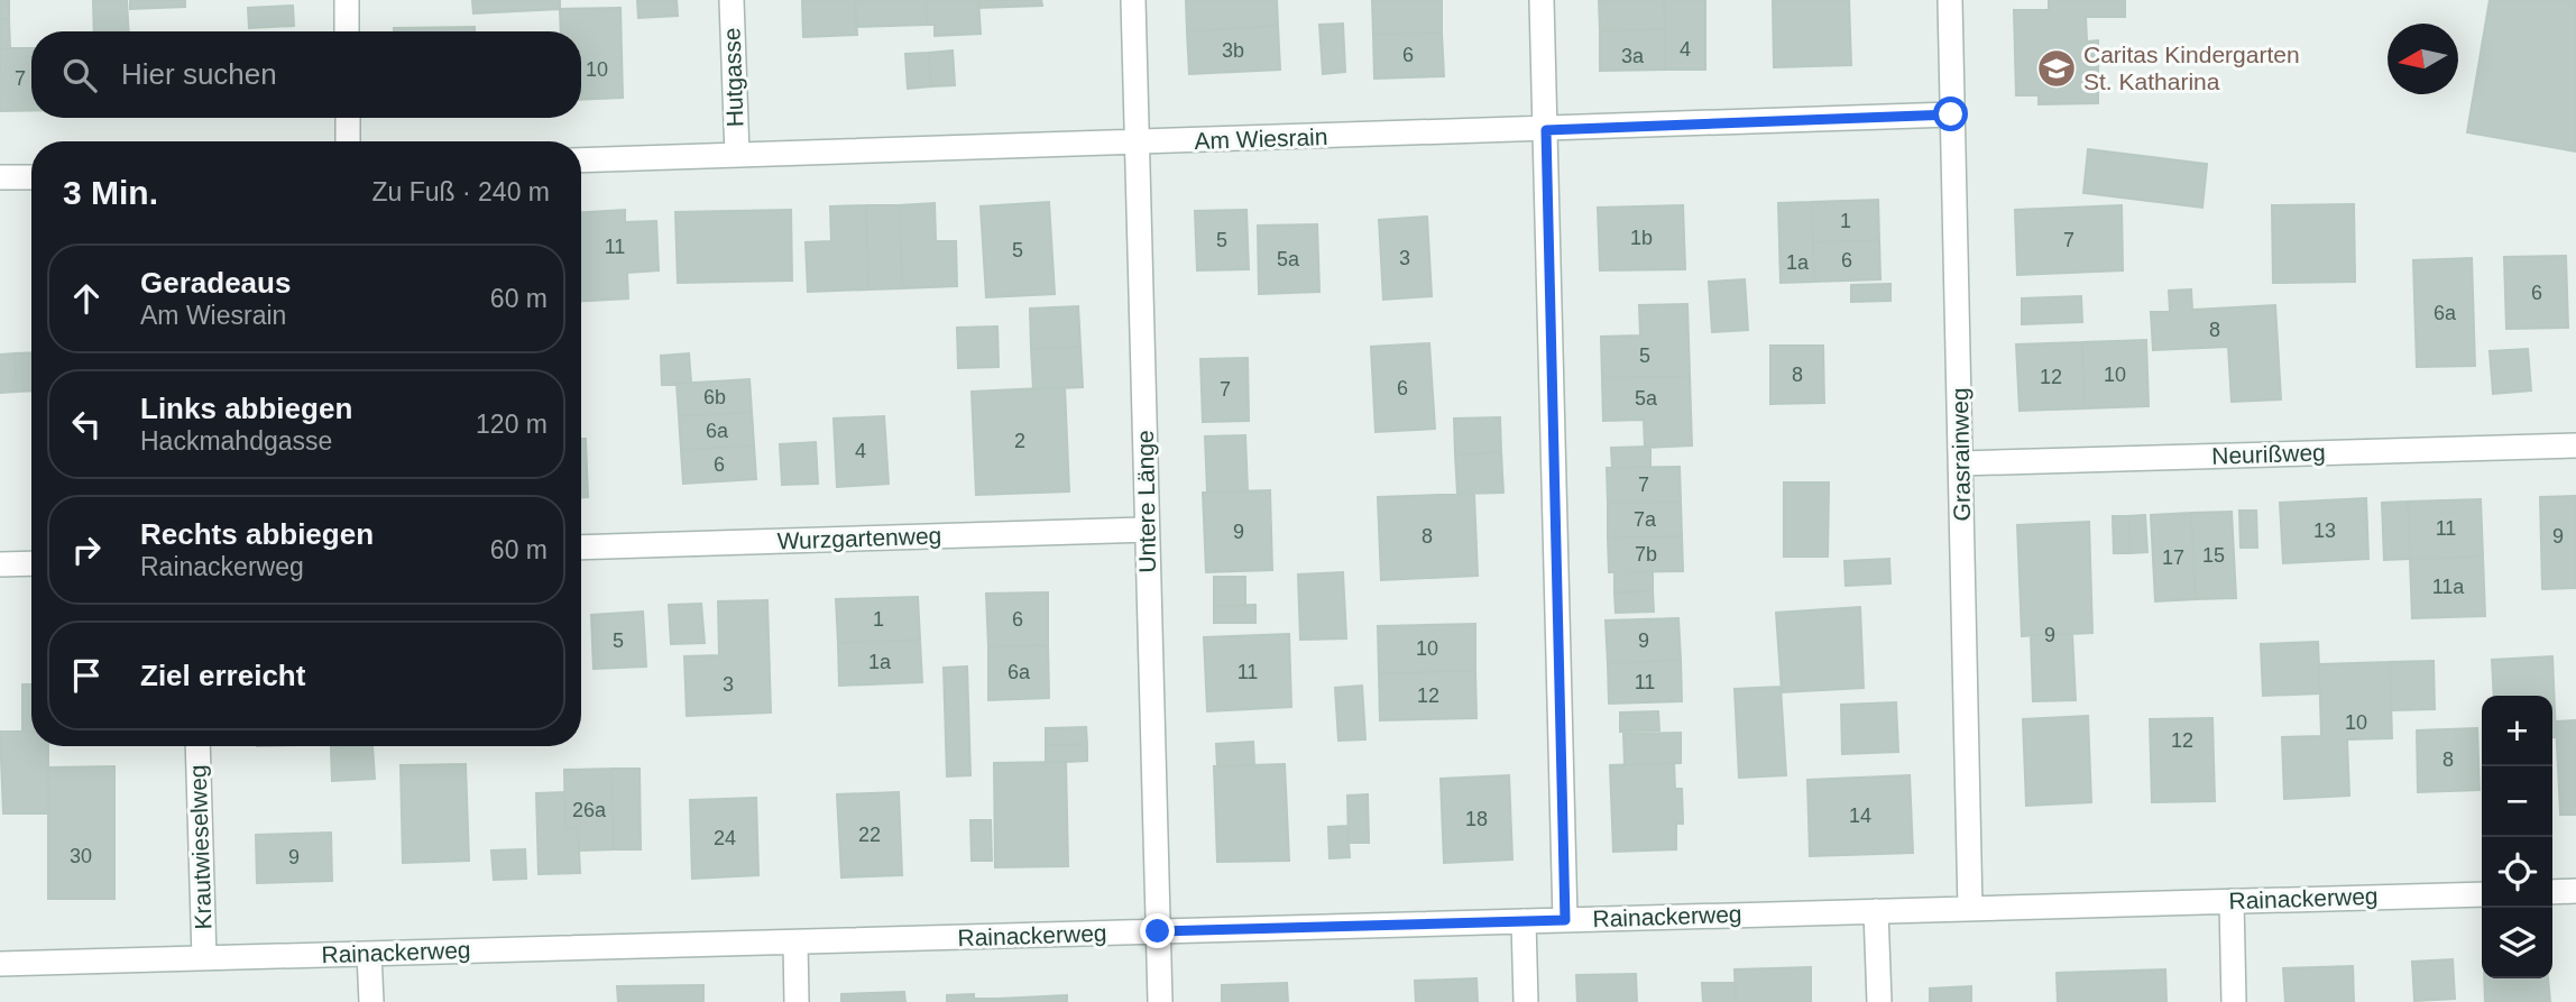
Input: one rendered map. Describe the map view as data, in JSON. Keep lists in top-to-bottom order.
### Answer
{
  "streets": {
    "street": [
      "Hutgasse",
      "Am Wiesrain",
      "Grasrainweg",
      "Neurißweg",
      "Untere Länge",
      "Wurzgartenweg",
      "Krautwieselweg",
      "Rainackerweg"
    ]
  },
  "crossings": [
    ["Hutgasse", "Am Wiesrain"],
    ["Am Wiesrain", "Grasrainweg"],
    ["Am Wiesrain", "Untere Länge"],
    ["Grasrainweg", "Neurißweg"],
    ["Grasrainweg", "Rainackerweg"],
    ["Untere Länge", "Wurzgartenweg"],
    ["Untere Länge", "Rainackerweg"],
    ["Krautwieselweg", "Rainackerweg"]
  ],
  "places": {
    "school or university": ["Caritas Kindergarten St. Katharina"]
  },
  "house_numbers": [
    "4",
    "3b",
    "6",
    "3a",
    "10",
    "7",
    "1",
    "1b",
    "5",
    "7",
    "11",
    "5",
    "3",
    "5a",
    "6",
    "1a",
    "6",
    "6a",
    "8",
    "5",
    "8",
    "10",
    "12",
    "6",
    "7",
    "6b",
    "5a",
    "6a",
    "2",
    "4",
    "6",
    "7",
    "7a",
    "11",
    "13",
    "9",
    "8",
    "9",
    "7b",
    "15",
    "17",
    "11a",
    "1",
    "6",
    "9",
    "5",
    "9",
    "10",
    "1a",
    "6a",
    "11",
    "11",
    "3",
    "12",
    "10",
    "12",
    "8",
    "26a",
    "14",
    "18",
    "22",
    "24",
    "30",
    "9"
  ],
  "north": "left",
  "page": {
    "search": "Hier suchen",
    "heading": ["3 Min.", "Zu Fuß · 240 m"],
    "list": [
      ["Geradeaus", "Am Wiesrain", "60 m"],
      ["Links abbiegen", "Hackmahdgasse", "120 m"],
      ["Rechts abbiegen", "Rainackerweg", "60 m"],
      "Ziel erreicht"
    ],
    "map_buttons": ["+", "−"]
  }
}
